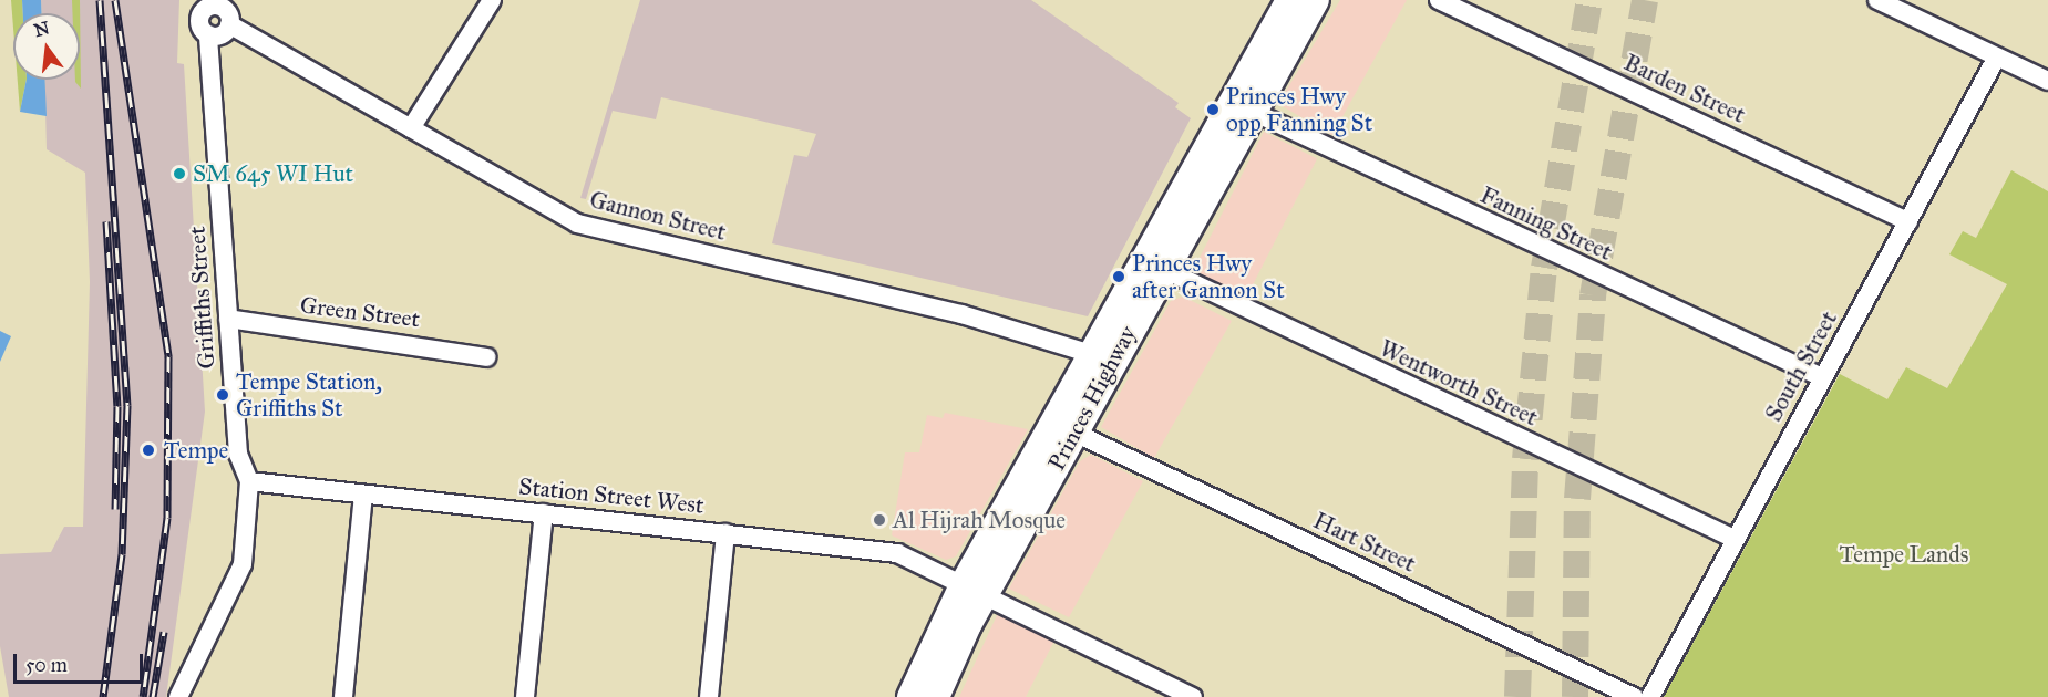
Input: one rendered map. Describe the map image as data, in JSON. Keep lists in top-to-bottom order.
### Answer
{
  "streets": {
    "highway": ["Princes Highway"],
    "street": [
      "Barden Street",
      "Gannon Street",
      "Fanning Street",
      "Griffiths Street",
      "Green Street",
      "South Street",
      "Wentworth Street",
      "Station Street West",
      "Hart Street"
    ]
  },
  "crossings": [
    ["Barden Street", "South Street"],
    ["Gannon Street", "Griffiths Street"],
    ["Gannon Street", "Princes Highway"],
    ["Fanning Street", "South Street"],
    ["Fanning Street", "Princes Highway"],
    ["Griffiths Street", "Green Street"],
    ["Griffiths Street", "Station Street West"],
    ["South Street", "Wentworth Street"],
    ["Wentworth Street", "Princes Highway"],
    ["Princes Highway", "Station Street West"],
    ["Princes Highway", "Hart Street"]
  ],
  "parks": ["Tempe Lands"],
  "places": [
    "Princes Hwy opp Fanning St",
    "SM 645 WI Hut",
    "Princes Hwy after Gannon St",
    "Tempe Station, Griffiths St",
    "Tempe",
    "Al Hijrah Mosque"
  ],
  "scale_bar": "50 m",
  "north": "top"
}
